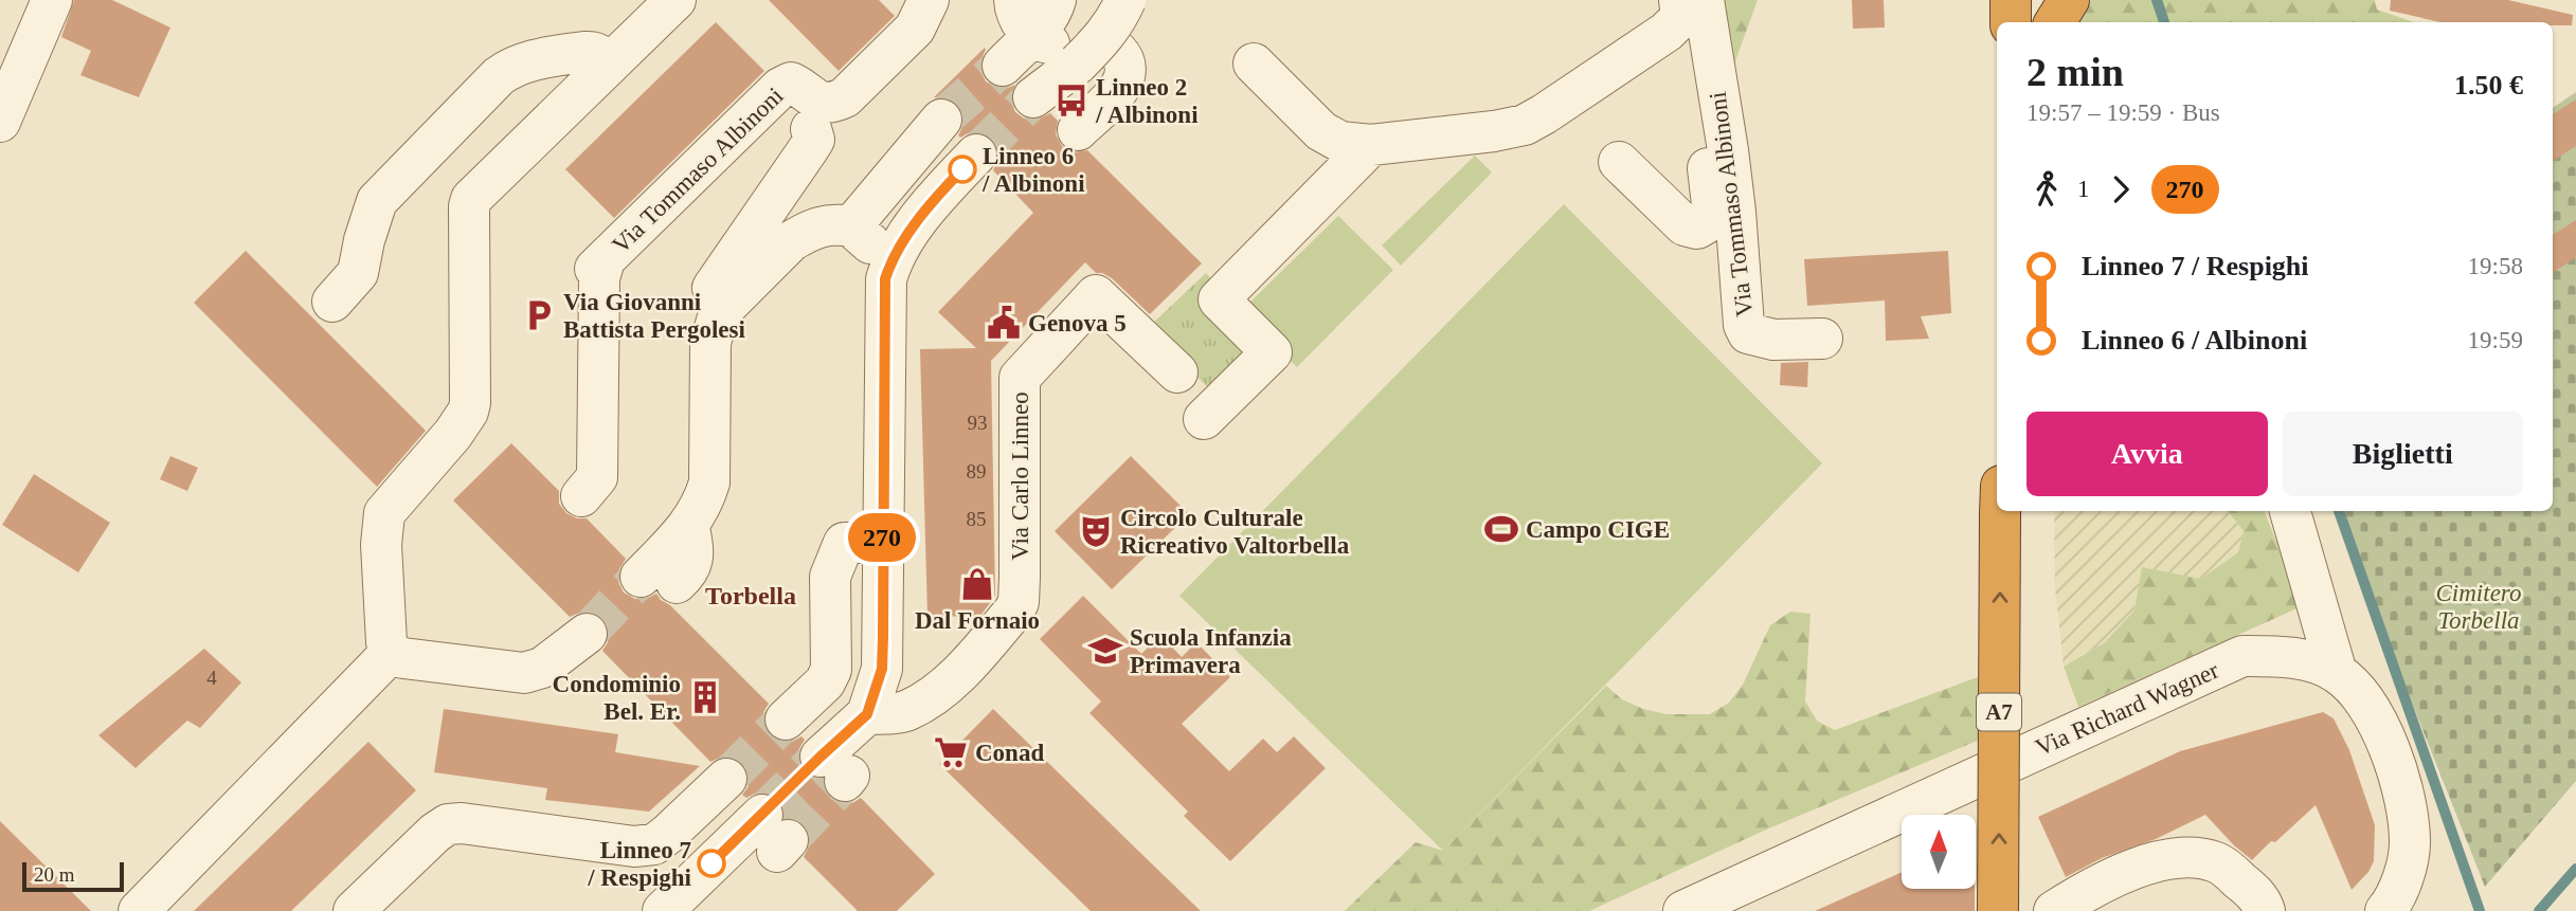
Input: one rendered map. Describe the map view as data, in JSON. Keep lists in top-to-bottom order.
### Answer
{
  "streets": {
    "highway": ["A7"],
    "street": ["Via Tommaso Albinoni", "Via Carlo Linneo", "Via Richard Wagner"]
  },
  "districts": ["Torbella"],
  "parks": ["Cimitero Torbella"],
  "places": {
    "bus stop": ["Linneo 2 / Albinoni"],
    "other": ["Linneo 6 / Albinoni", "Linneo 7 / Respighi"],
    "parking": ["Via Giovanni Battista Pergolesi"],
    "public building": ["Genova 5"],
    "sports": ["Campo CIGE"],
    "theatre": ["Circolo Culturale Ricreativo Valtorbella"],
    "shop": ["Dal Fornaio"],
    "school or university": ["Scuola Infanzia Primavera"],
    "building": ["Condominio Bel. Er."],
    "supermarket": ["Conad"]
  },
  "lines": ["bus line 270"],
  "house_numbers": [
    "93",
    "89",
    "85",
    "4"
  ],
  "scale_bar": "20 m",
  "north": "top",
  "page": {
    "on_map": "270",
    "heading": ["2 min", "19:57 – 19:59 · Bus", "1.50 €"],
    "legs": ["1", "270"],
    "list": [
      {
        "name": "Linneo 7 / Respighi",
        "value": "19:58"
      },
      {
        "name": "Linneo 6 / Albinoni",
        "value": "19:59"
      }
    ],
    "buttons": ["Avvia", "Biglietti"],
    "scale": "20 m"
  }
}
